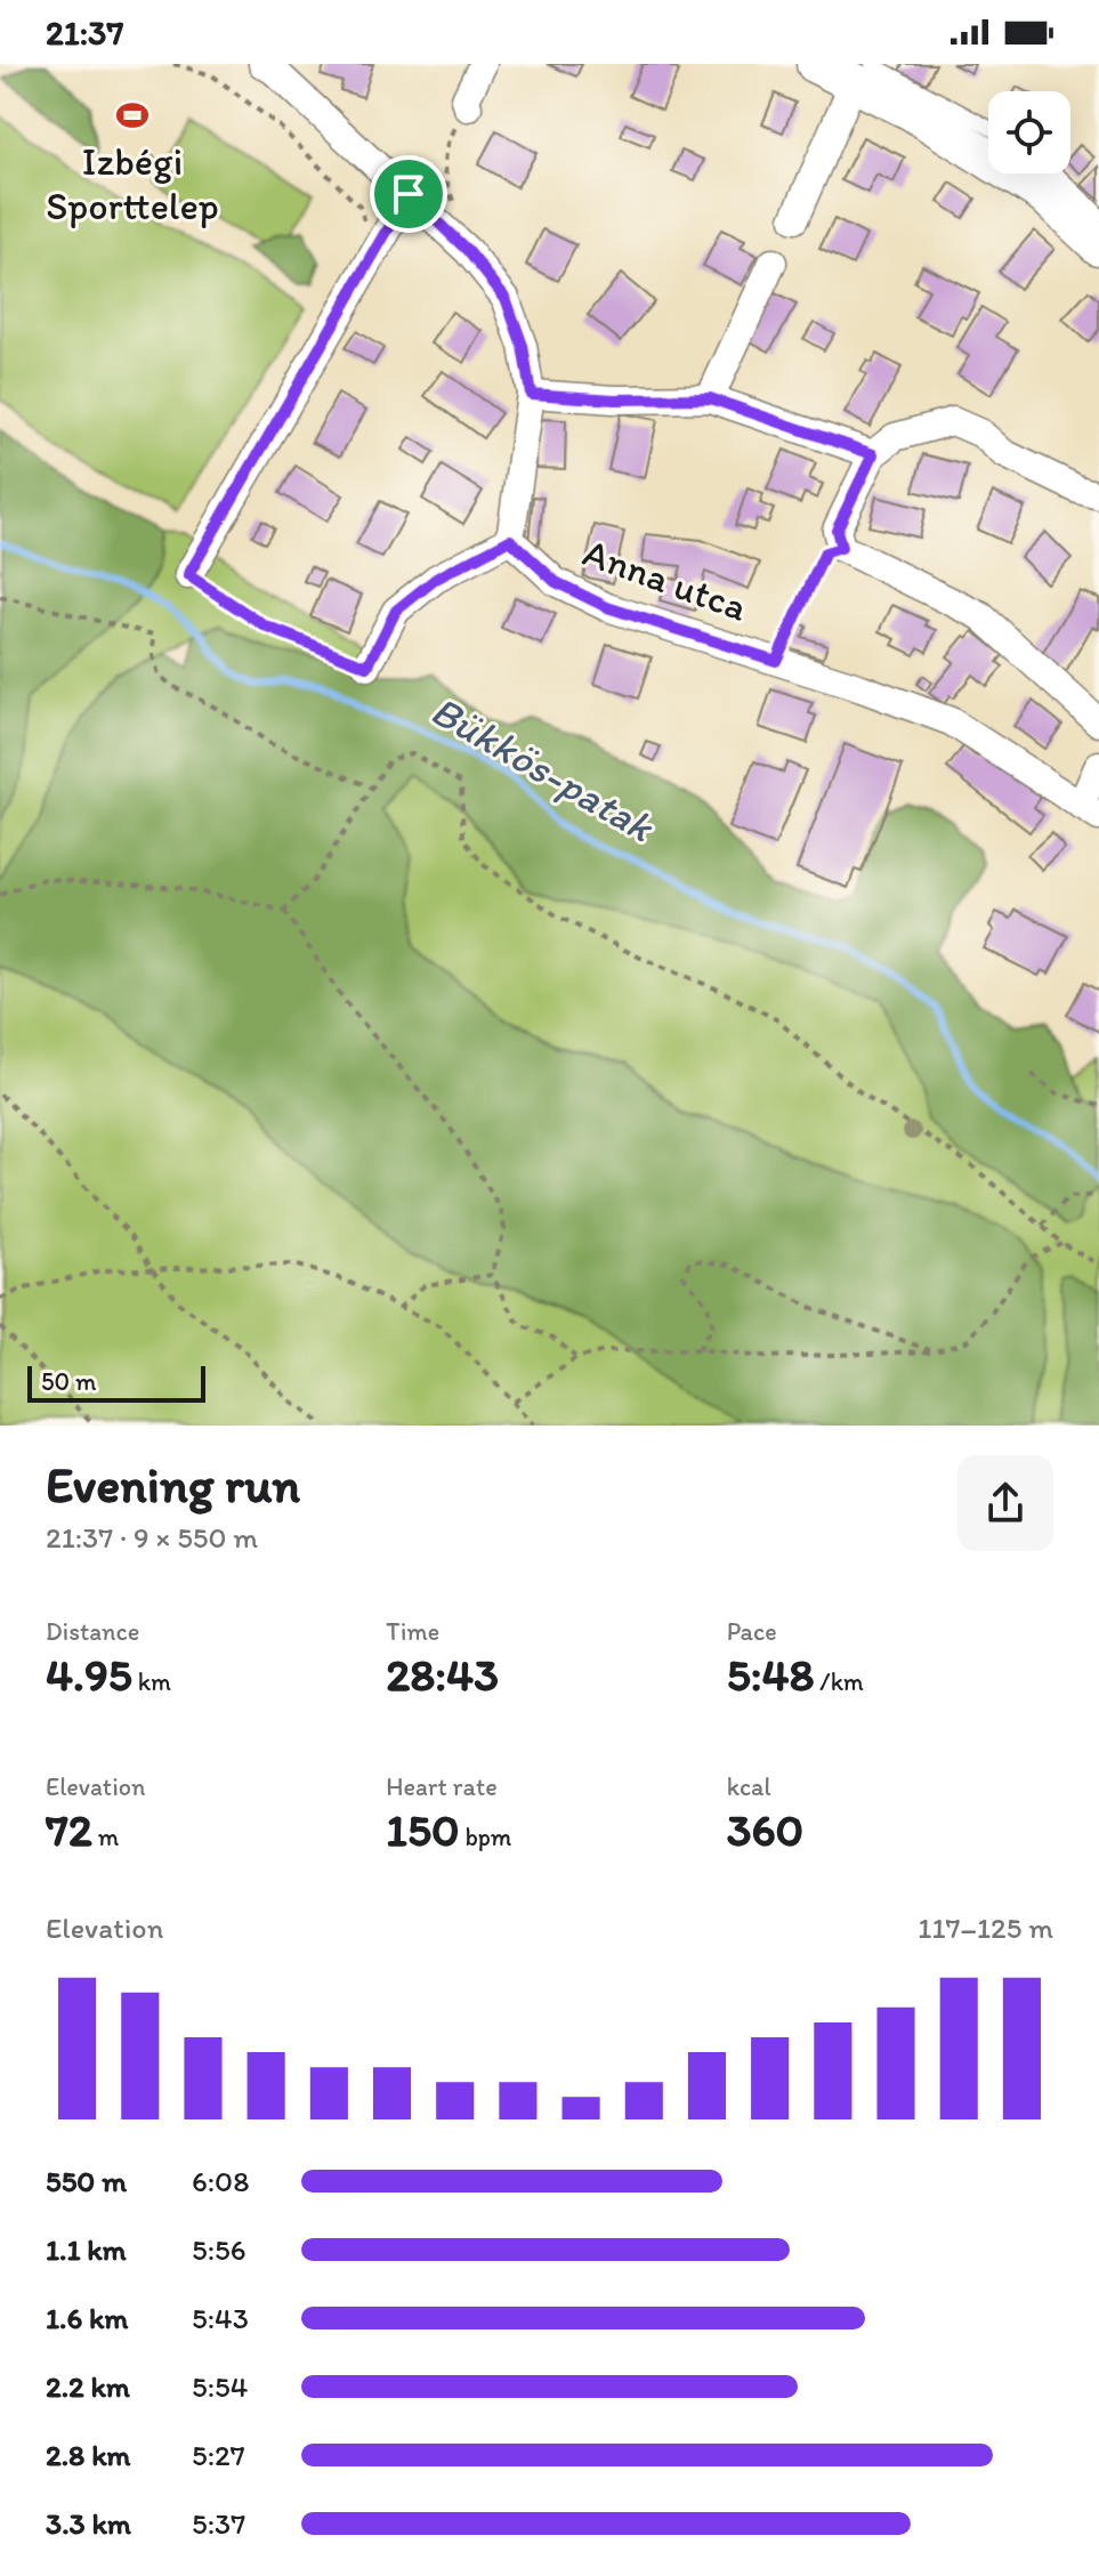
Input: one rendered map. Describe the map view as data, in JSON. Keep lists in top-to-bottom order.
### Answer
{
  "streets": {
    "street": ["Anna utca"]
  },
  "water": ["Bükkös-patak"],
  "places": {
    "sports": ["Izbégi Sporttelep"]
  },
  "scale_bar": "50 m",
  "page": {
    "status": "21:37",
    "scale": "50 m",
    "heading": ["Evening run", "21:37 · 9 × 550 m"],
    "stats": [
      ["Distance", "4.95 km"],
      ["Time", "28:43"],
      ["Pace", "5:48 /km"],
      ["Elevation", "72 m"],
      ["Heart rate", "150 bpm"],
      ["kcal", "360"]
    ],
    "chart": ["Elevation", "117–125 m"],
    "list": [
      {
        "name": "550 m",
        "note": "6:08"
      },
      {
        "name": "1.1 km",
        "note": "5:56"
      },
      {
        "name": "1.6 km",
        "note": "5:43"
      },
      {
        "name": "2.2 km",
        "note": "5:54"
      },
      {
        "name": "2.8 km",
        "note": "5:27"
      },
      {
        "name": "3.3 km",
        "note": "5:37"
      }
    ]
  }
}
